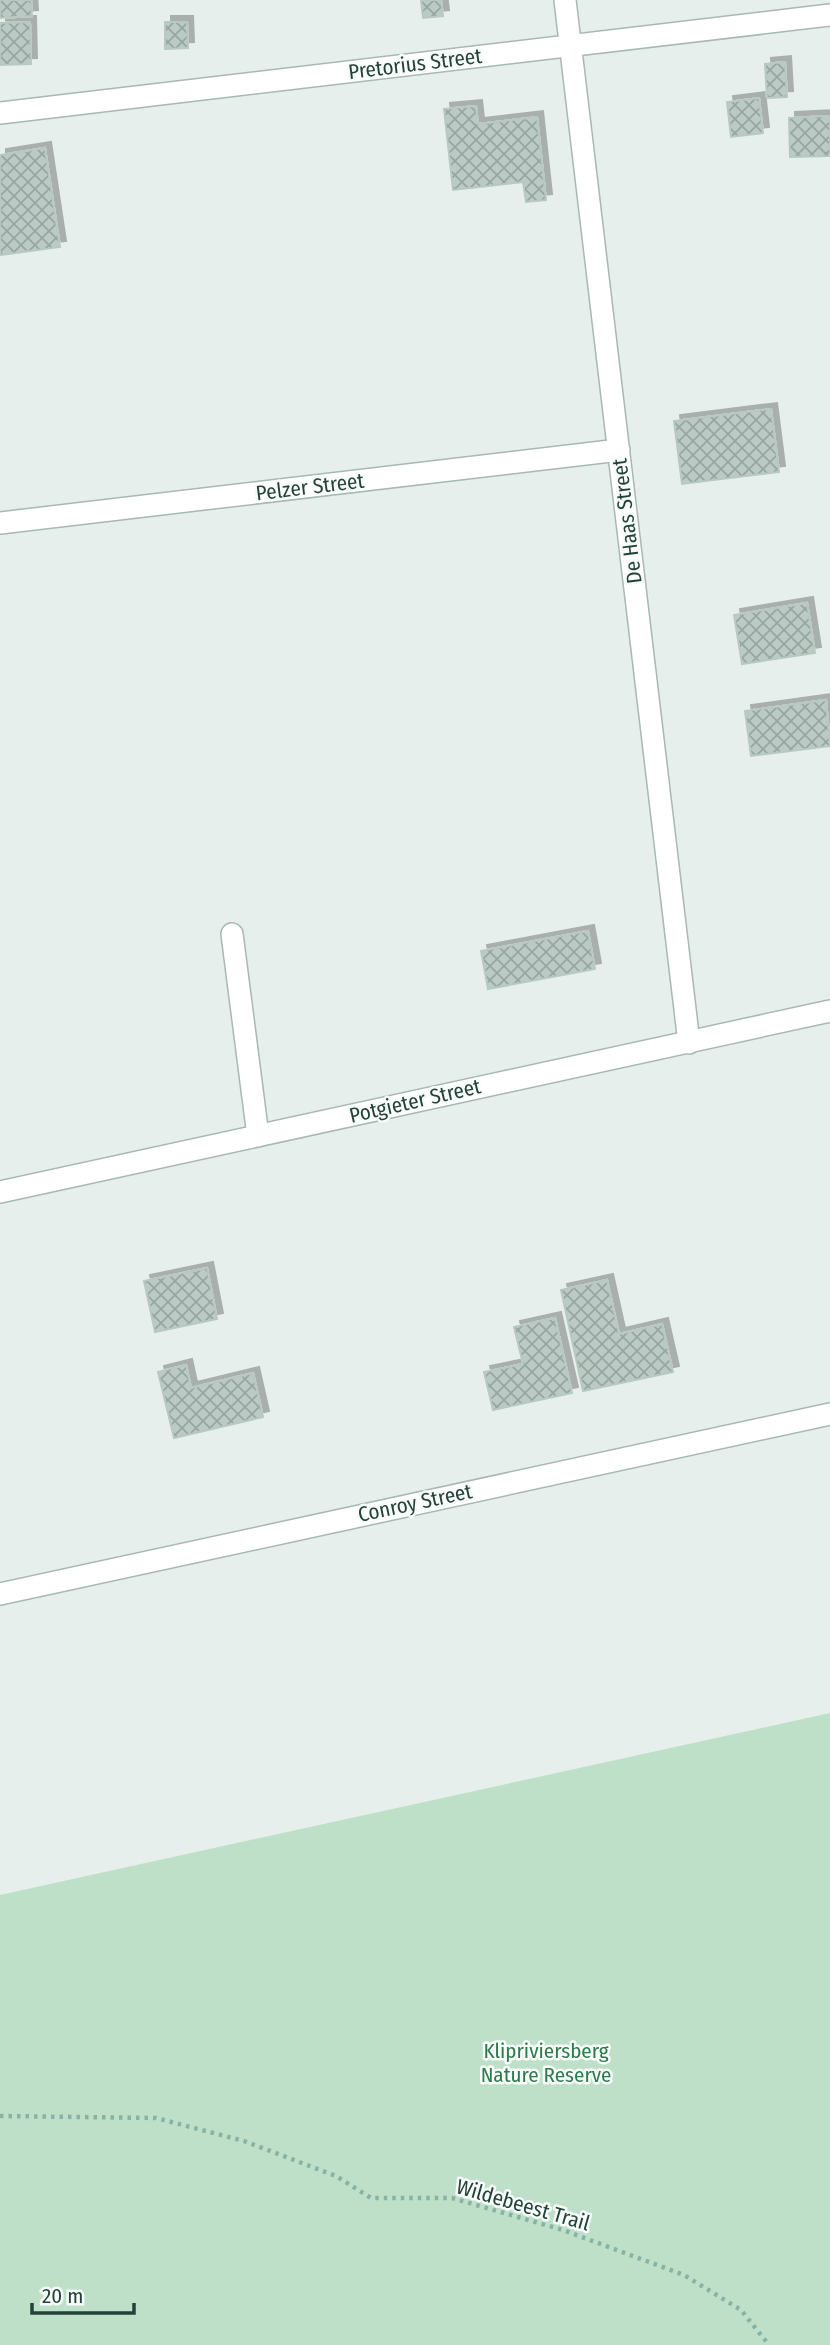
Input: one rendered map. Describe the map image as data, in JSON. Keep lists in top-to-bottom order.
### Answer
{
  "streets": {
    "street": [
      "Pretorius Street",
      "Pelzer Street",
      "De Haas Street",
      "Potgieter Street",
      "Conroy Street"
    ],
    "path": ["Wildebeest Trail"]
  },
  "crossings": [
    ["Pretorius Street", "De Haas Street"],
    ["Pelzer Street", "De Haas Street"],
    ["De Haas Street", "Potgieter Street"]
  ],
  "parks": ["Klipriviersberg Nature Reserve"],
  "scale_bar": "20 m"
}
